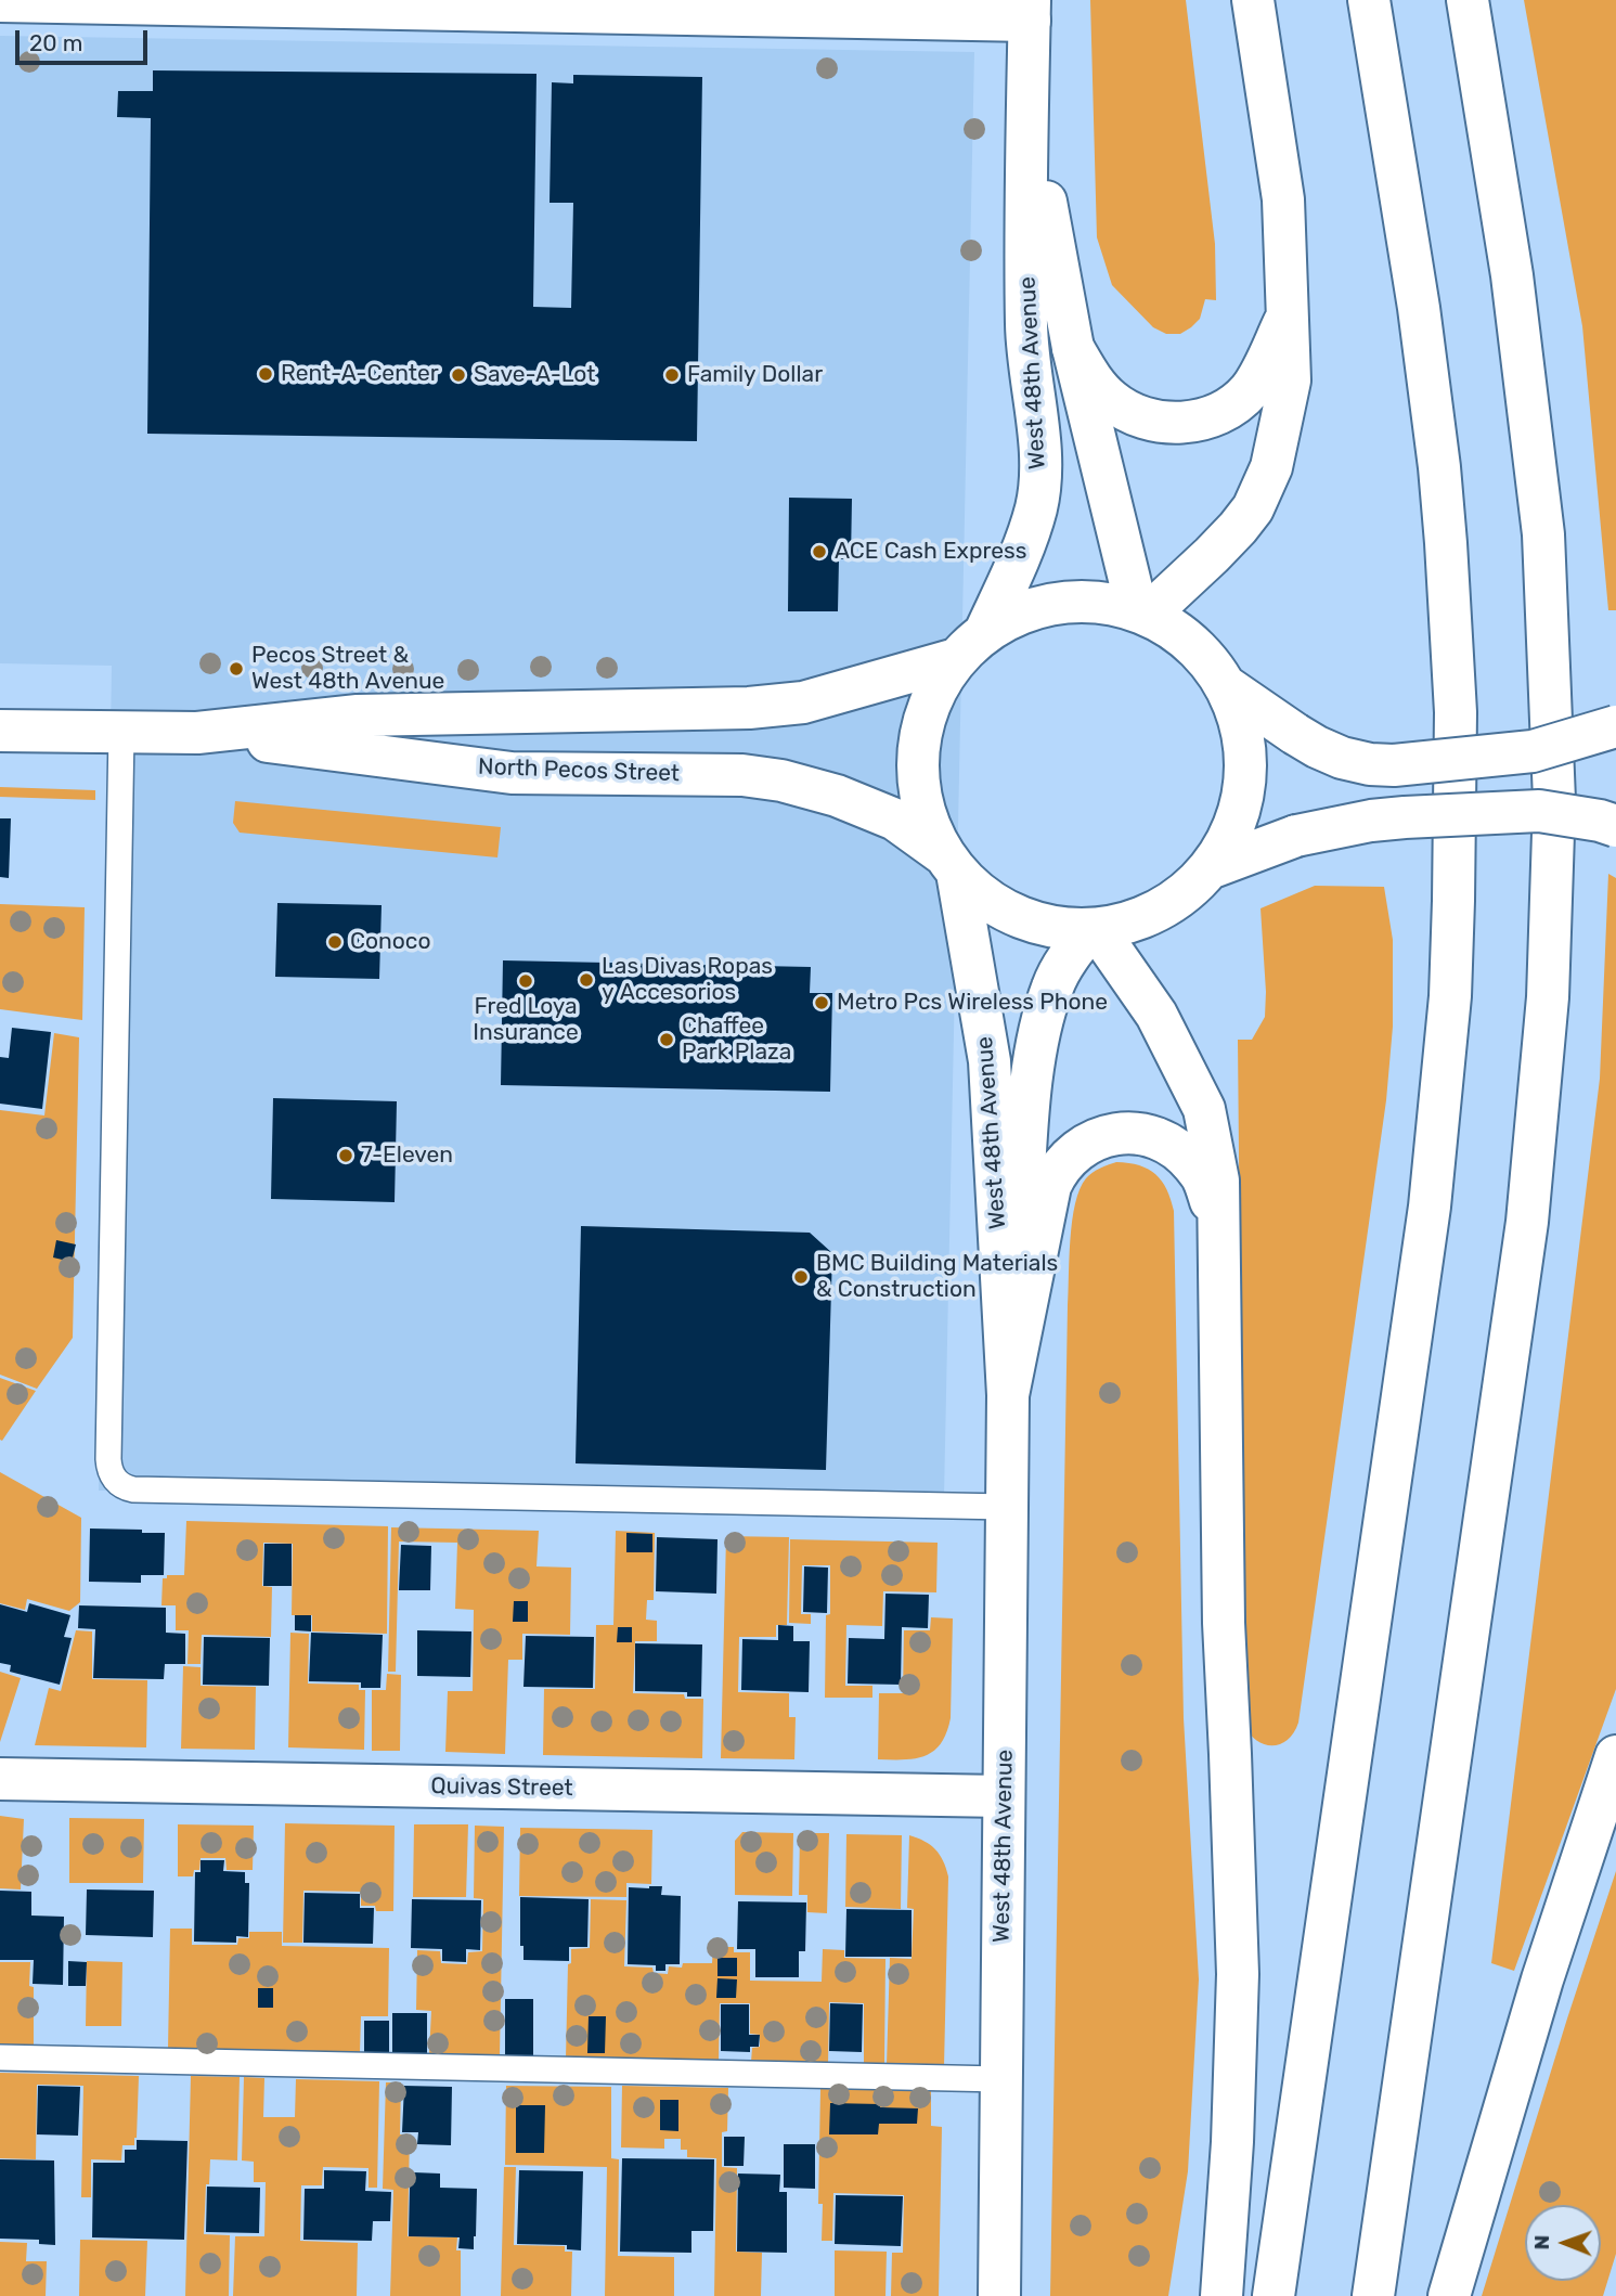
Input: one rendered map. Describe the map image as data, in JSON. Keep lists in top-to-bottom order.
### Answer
{
  "streets": {
    "main road": ["West 48th Avenue", "North Pecos Street", "Quivas Street"]
  },
  "crossings": [
    ["West 48th Avenue", "North Pecos Street"],
    ["West 48th Avenue", "Quivas Street"]
  ],
  "places": [
    "Rent-A-Center",
    "Save-A-Lot",
    "Family Dollar",
    "ACE Cash Express",
    "Pecos Street & West 48th Avenue",
    "Conoco",
    "Las Divas Ropas y Accesorios",
    "Fred Loya Insurance",
    "Metro Pcs Wireless Phone",
    "Chaffee Park Plaza",
    "7-Eleven",
    "BMC Building Materials & Construction"
  ],
  "scale_bar": "20 m",
  "north": "left"
}
